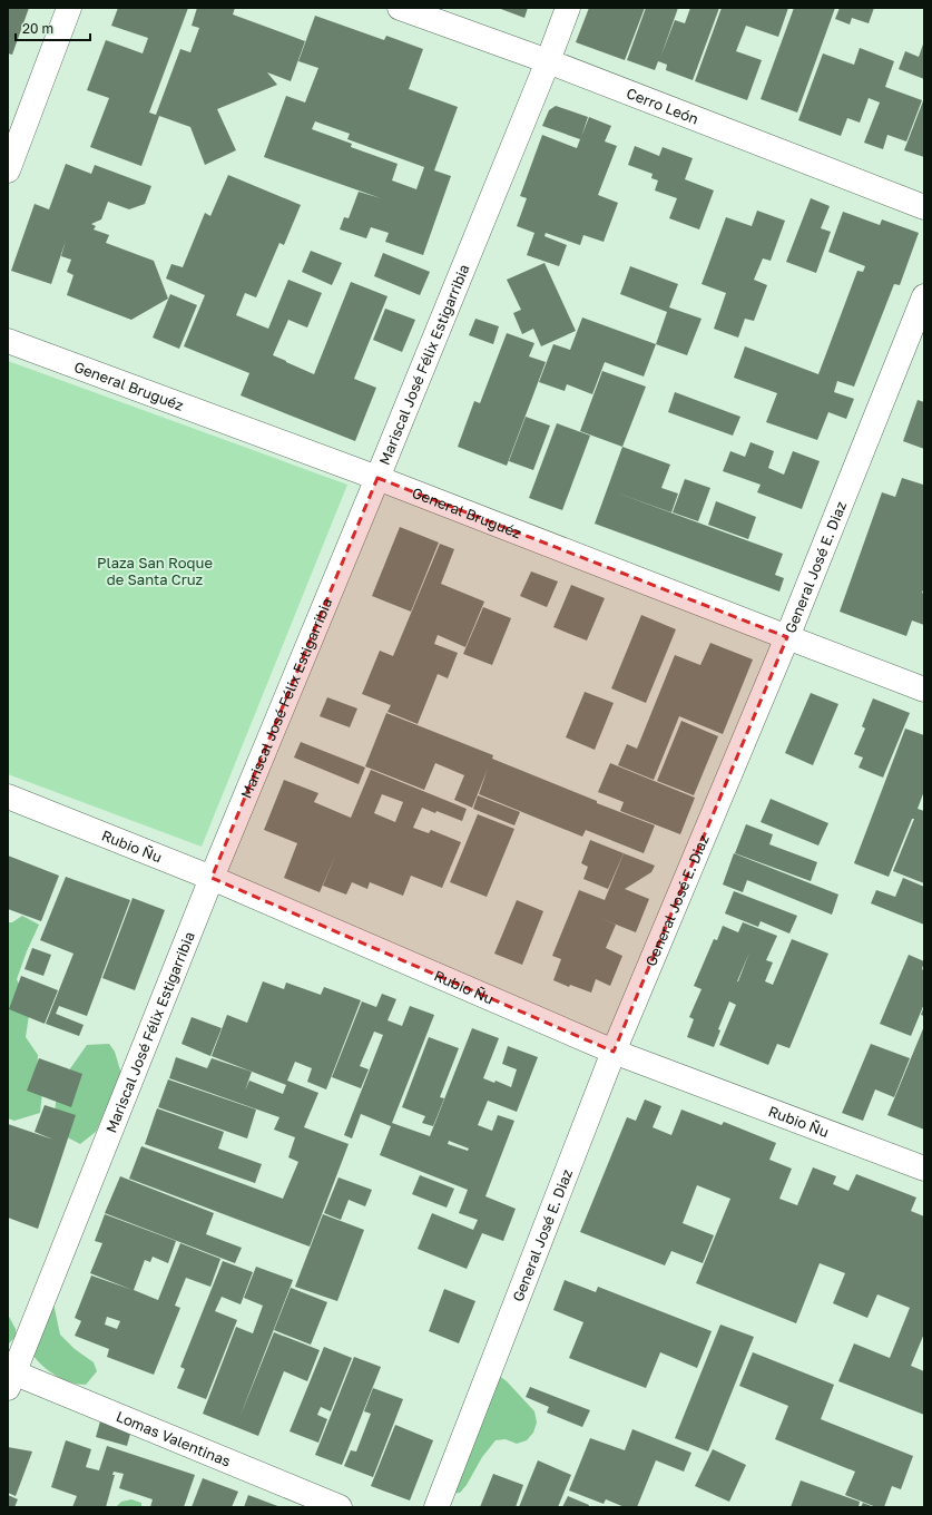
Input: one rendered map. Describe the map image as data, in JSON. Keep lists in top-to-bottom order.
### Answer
{
  "streets": {
    "street": [
      "Cerro León",
      "Mariscal José Félix Estigarribia",
      "General Bruguéz",
      "General José E. Diaz",
      "Rubio Ñu",
      "Lomas Valentinas"
    ]
  },
  "crossings": [
    ["Cerro León", "Mariscal José Félix Estigarribia"],
    ["Mariscal José Félix Estigarribia", "General Bruguéz"],
    ["Mariscal José Félix Estigarribia", "Rubio Ñu"],
    ["Mariscal José Félix Estigarribia", "Lomas Valentinas"],
    ["General Bruguéz", "General José E. Diaz"],
    ["General José E. Diaz", "Rubio Ñu"]
  ],
  "parks": ["Plaza San Roque de Santa Cruz"],
  "scale_bar": "20 m"
}
